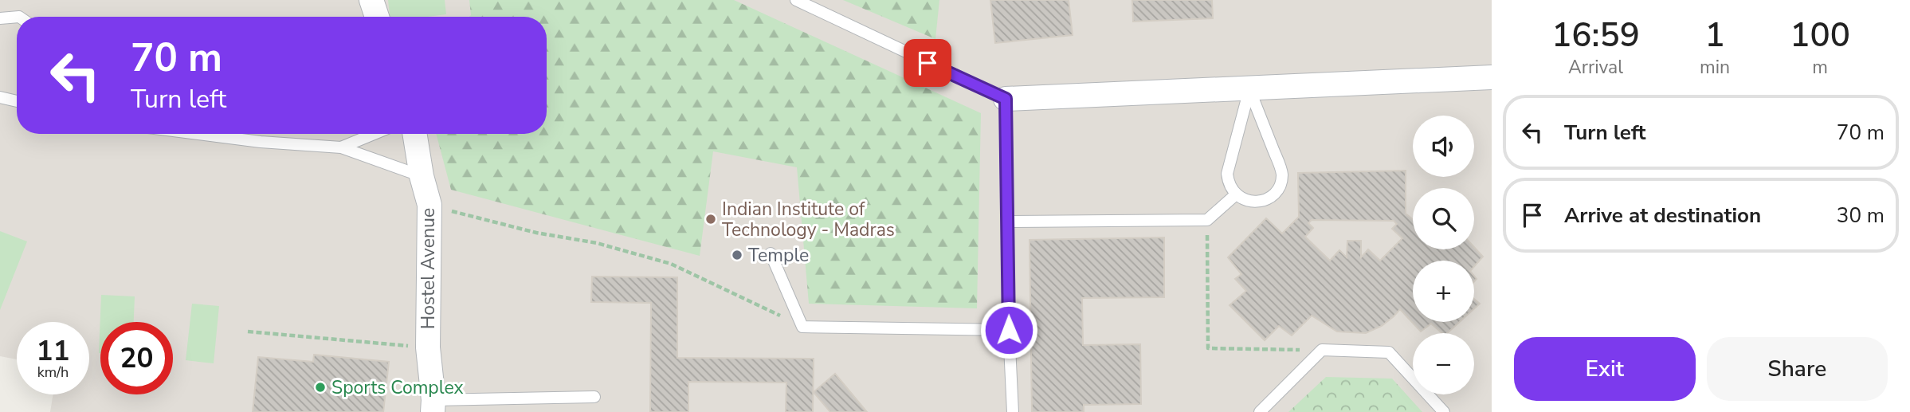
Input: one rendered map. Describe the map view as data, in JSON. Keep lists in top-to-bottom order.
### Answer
{
  "streets": {
    "street": ["Hostel Avenue"]
  },
  "places": ["Indian Institute of Technology - Madras", "Temple", "Sports Complex"],
  "page": {
    "eta": [
      "16:59",
      "Arrival",
      "1",
      "min",
      "100",
      "m"
    ],
    "turn": ["70 m", "Turn left"],
    "list": [
      {
        "name": "Turn left",
        "value": "70 m"
      },
      {
        "name": "Arrive at destination",
        "value": "30 m"
      }
    ],
    "map_buttons": ["+", "−"],
    "speed": "11 km/h",
    "limit": "20",
    "buttons": ["Exit", "Share"]
  }
}
